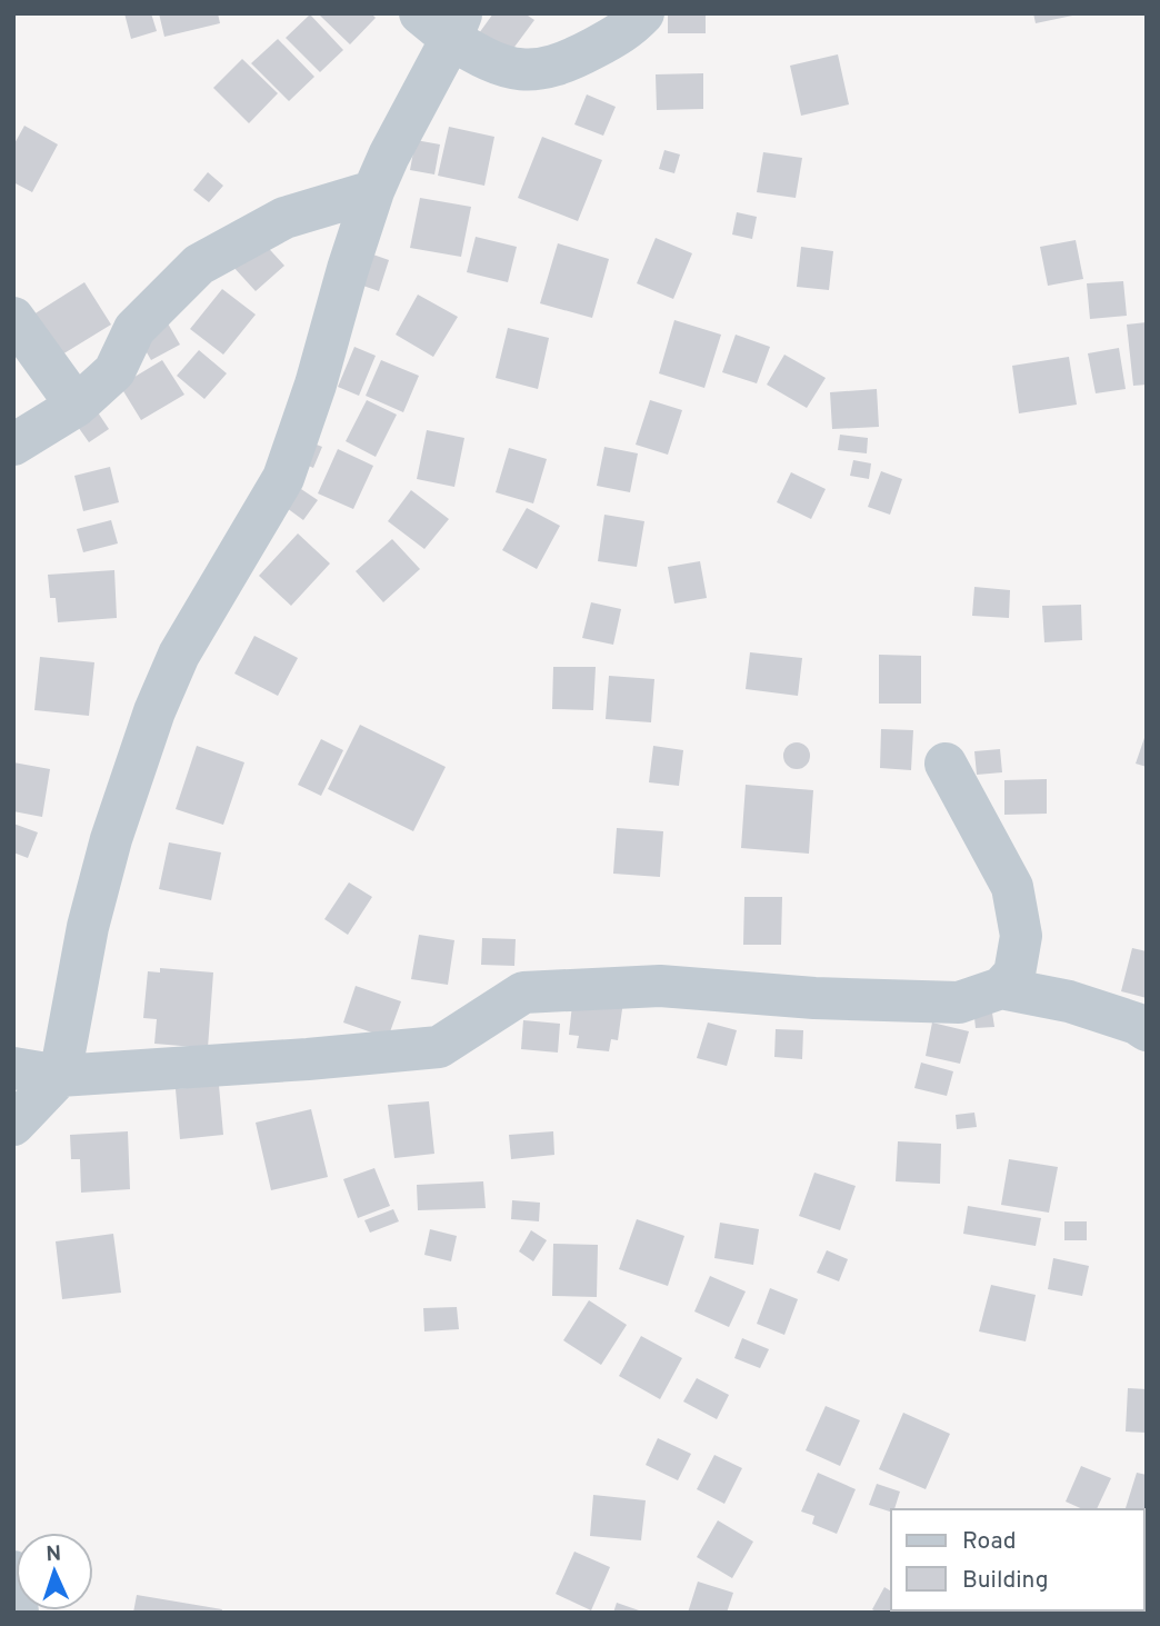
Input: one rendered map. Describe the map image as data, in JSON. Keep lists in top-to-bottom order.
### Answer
{
  "legend": ["Road", "Building"],
  "north": "top"
}
